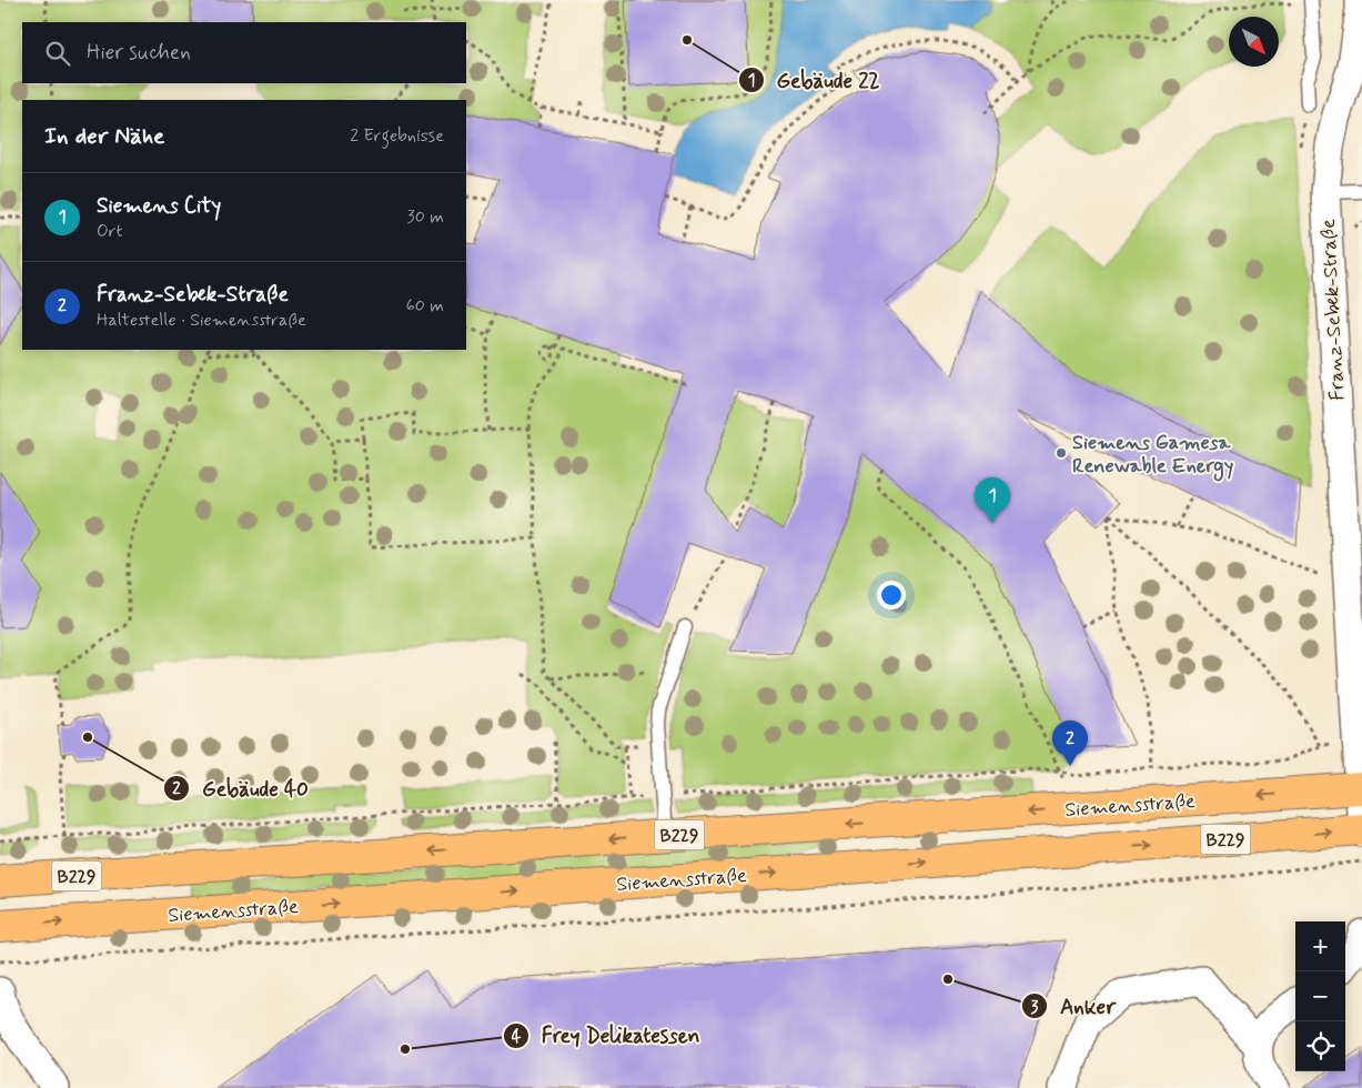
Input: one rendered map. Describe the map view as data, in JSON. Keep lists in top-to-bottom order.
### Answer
{
  "streets": {
    "main road": ["Siemensstraße", "B229"],
    "street": ["Franz-Sebek-Straße"]
  },
  "crossings": [
    ["Franz-Sebek-Straße", "Siemensstraße"]
  ],
  "places": [
    "Gebäude 22",
    "Siemens Gamesa Renewable Energy",
    "Gebäude 40",
    "Anker",
    "Frey Delikatessen"
  ],
  "north": "bottom right",
  "page": {
    "search": "Hier suchen",
    "heading": ["In der Nähe", "2 Ergebnisse"],
    "list": [
      {
        "mark": "1",
        "name": "Siemens City",
        "note": "Ort",
        "value": "30 m"
      },
      {
        "mark": "2",
        "name": "Franz-Sebek-Straße",
        "note": "Haltestelle · Siemensstraße",
        "value": "60 m"
      }
    ],
    "pins": ["1", "2"],
    "map_buttons": ["+", "−"]
  }
}
